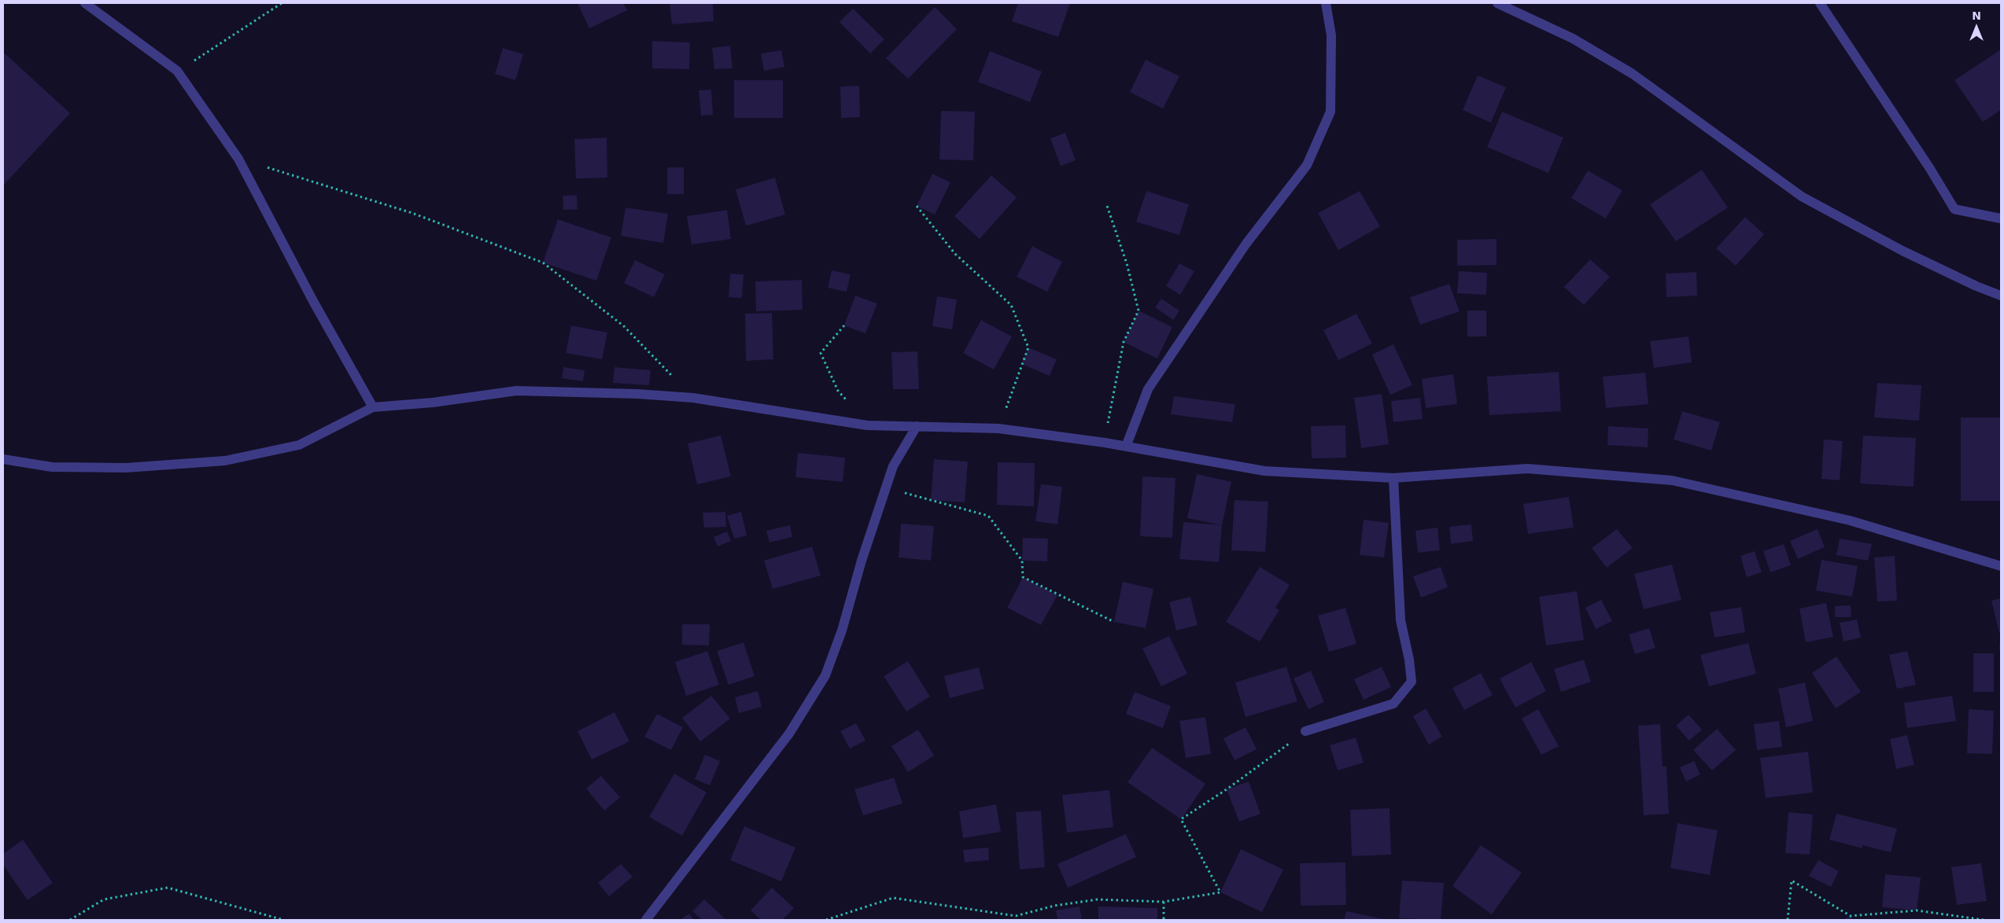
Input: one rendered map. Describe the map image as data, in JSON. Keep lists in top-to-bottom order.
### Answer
{
  "north": "top"
}
